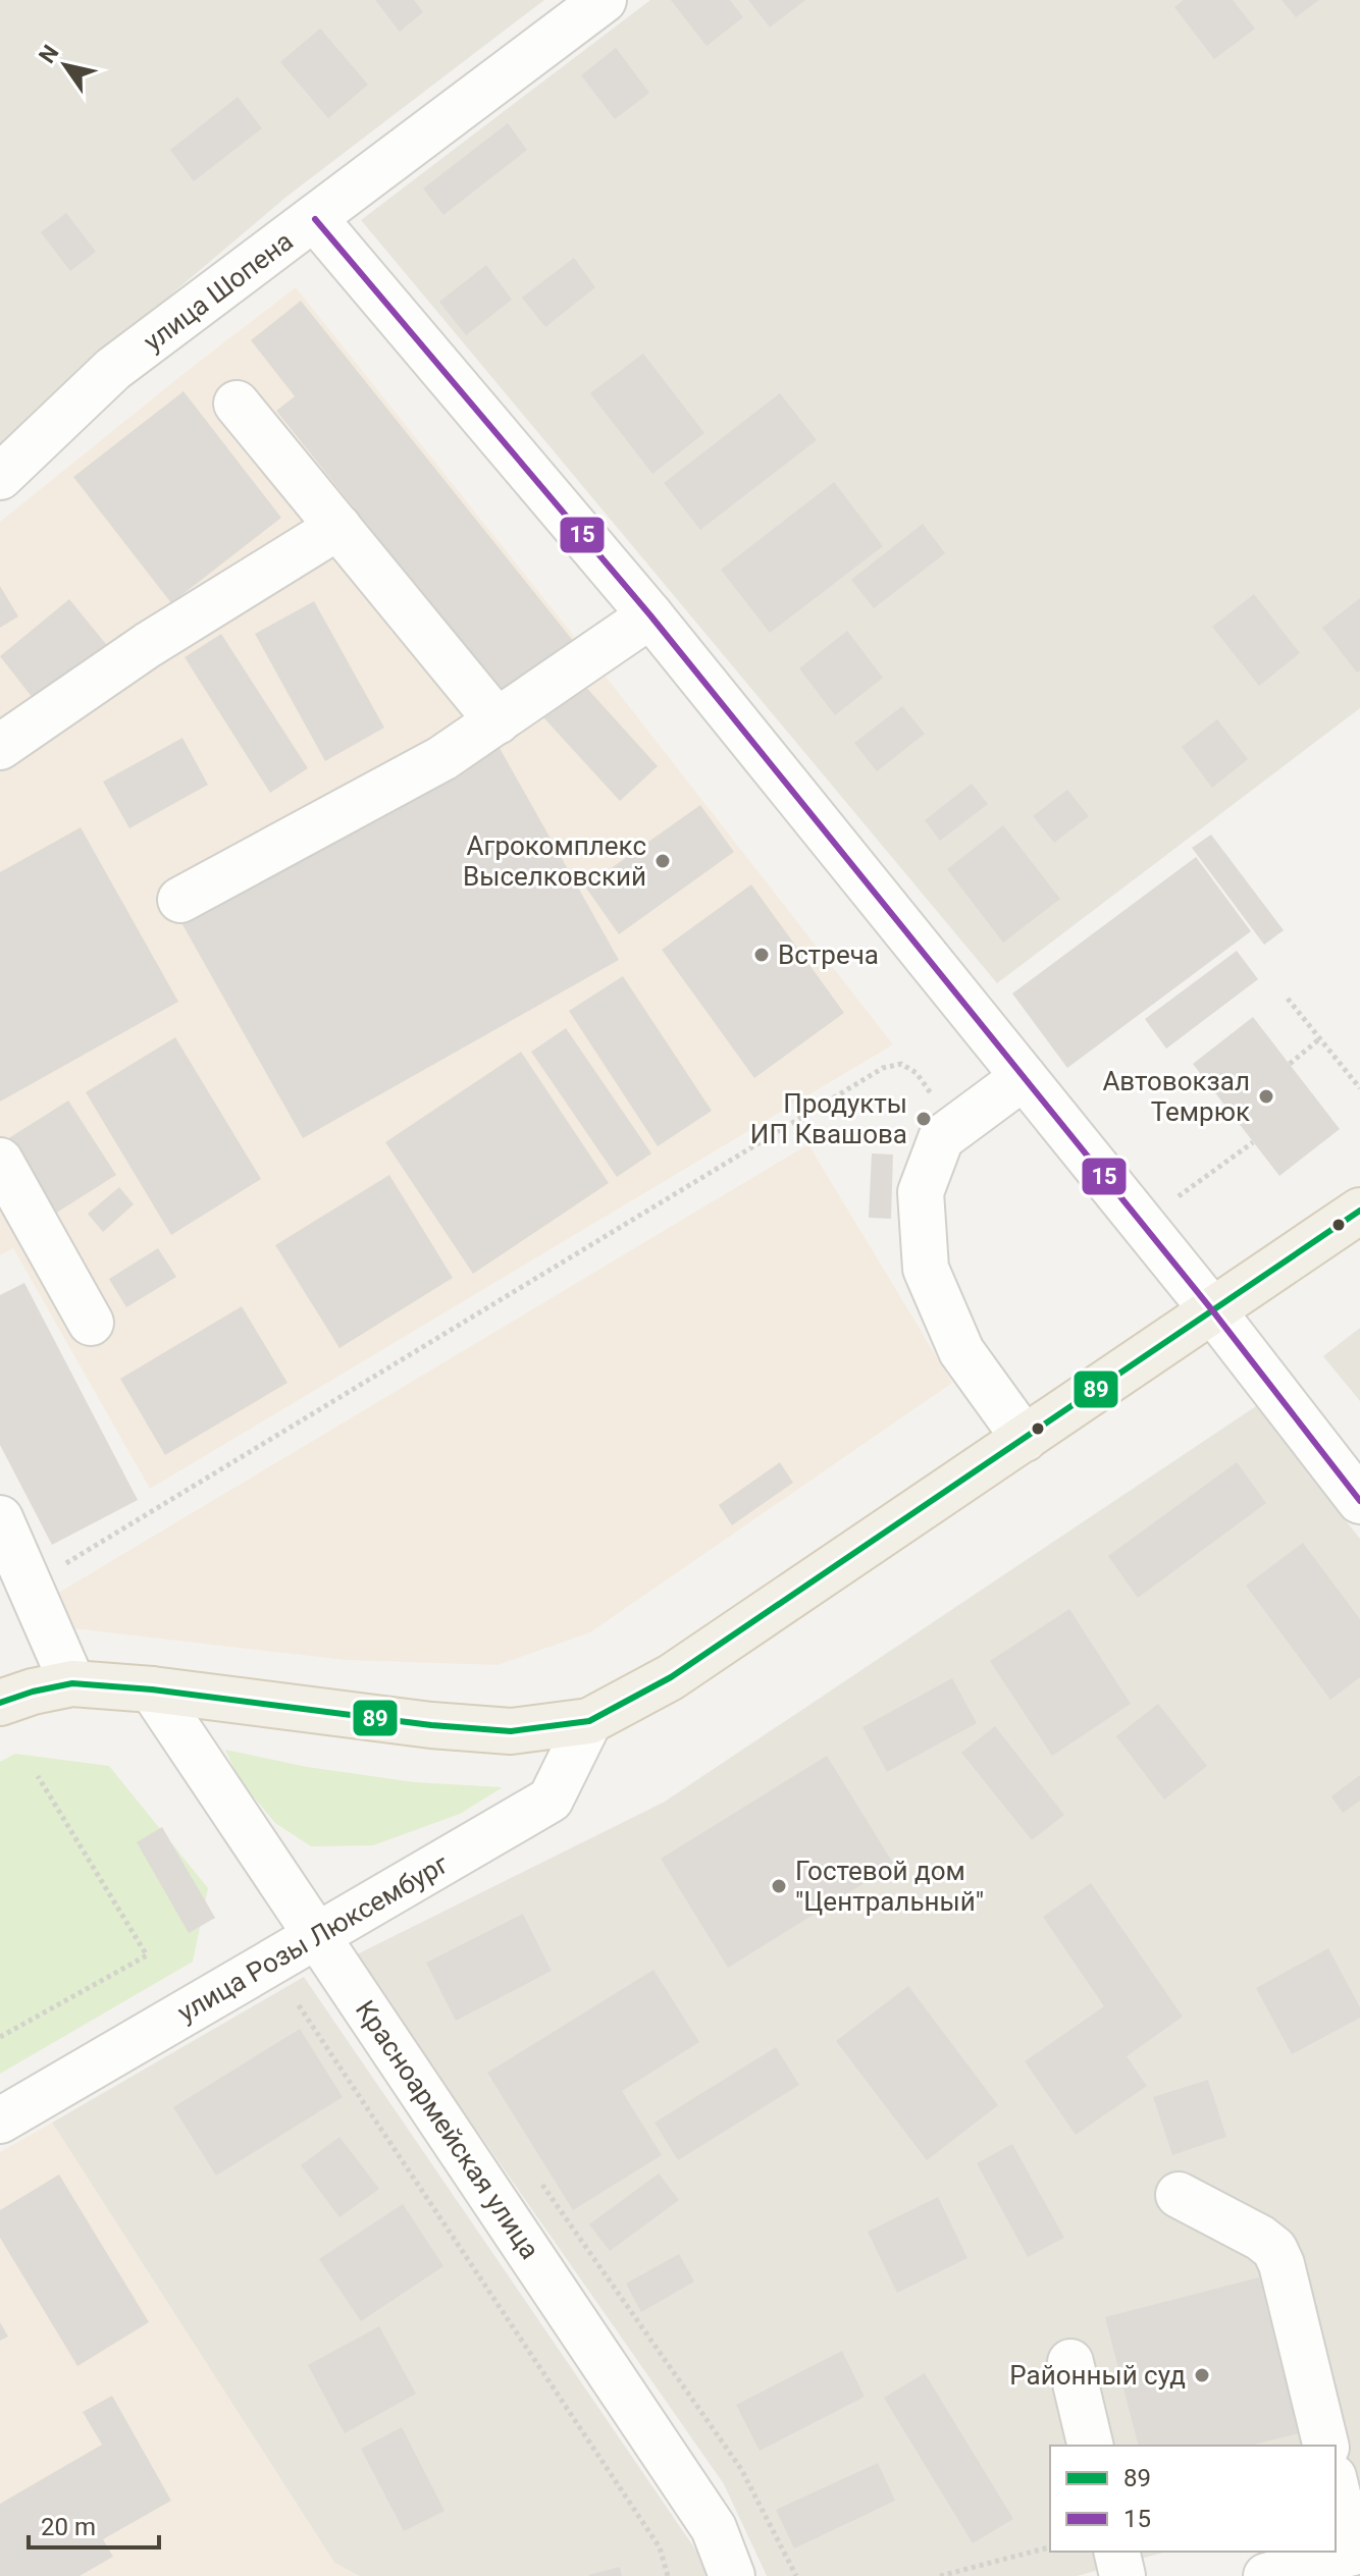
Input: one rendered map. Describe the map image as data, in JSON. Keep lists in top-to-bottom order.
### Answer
{
  "streets": {
    "street": ["улица Шопена", "улица Розы Люксембург", "Красноармейская улица"]
  },
  "crossings": [
    ["улица Розы Люксембург", "Красноармейская улица"]
  ],
  "places": [
    "Агрокомплекс Выселковский",
    "Встреча",
    "Автовокзал Темрюк",
    "Продукты ИП Квашова",
    "Гостевой дом \"Центральный\"",
    "Районный суд"
  ],
  "lines": ["transit line 15", "transit line 89"],
  "legend": ["89", "15"],
  "scale_bar": "20 m",
  "north": "top left"
}
